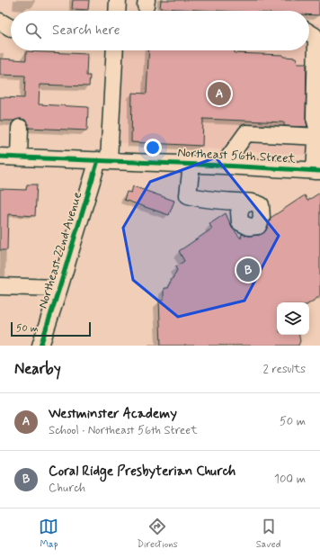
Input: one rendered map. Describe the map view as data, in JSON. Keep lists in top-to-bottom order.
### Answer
{
  "streets": {
    "street": ["Northeast 56th Street", "Northeast 22nd Avenue"]
  },
  "crossings": [
    ["Northeast 56th Street", "Northeast 22nd Avenue"]
  ],
  "scale_bar": "50 m",
  "page": {
    "search": "Search here",
    "pins": ["A", "B"],
    "scale": "50 m",
    "heading": ["Nearby", "2 results"],
    "list": [
      {
        "mark": "A",
        "name": "Westminster Academy",
        "note": "School · Northeast 56th Street",
        "value": "50 m"
      },
      {
        "mark": "B",
        "name": "Coral Ridge Presbyterian Church",
        "note": "Church",
        "value": "100 m"
      }
    ],
    "nav": ["Map", "Directions", "Saved"]
  }
}
